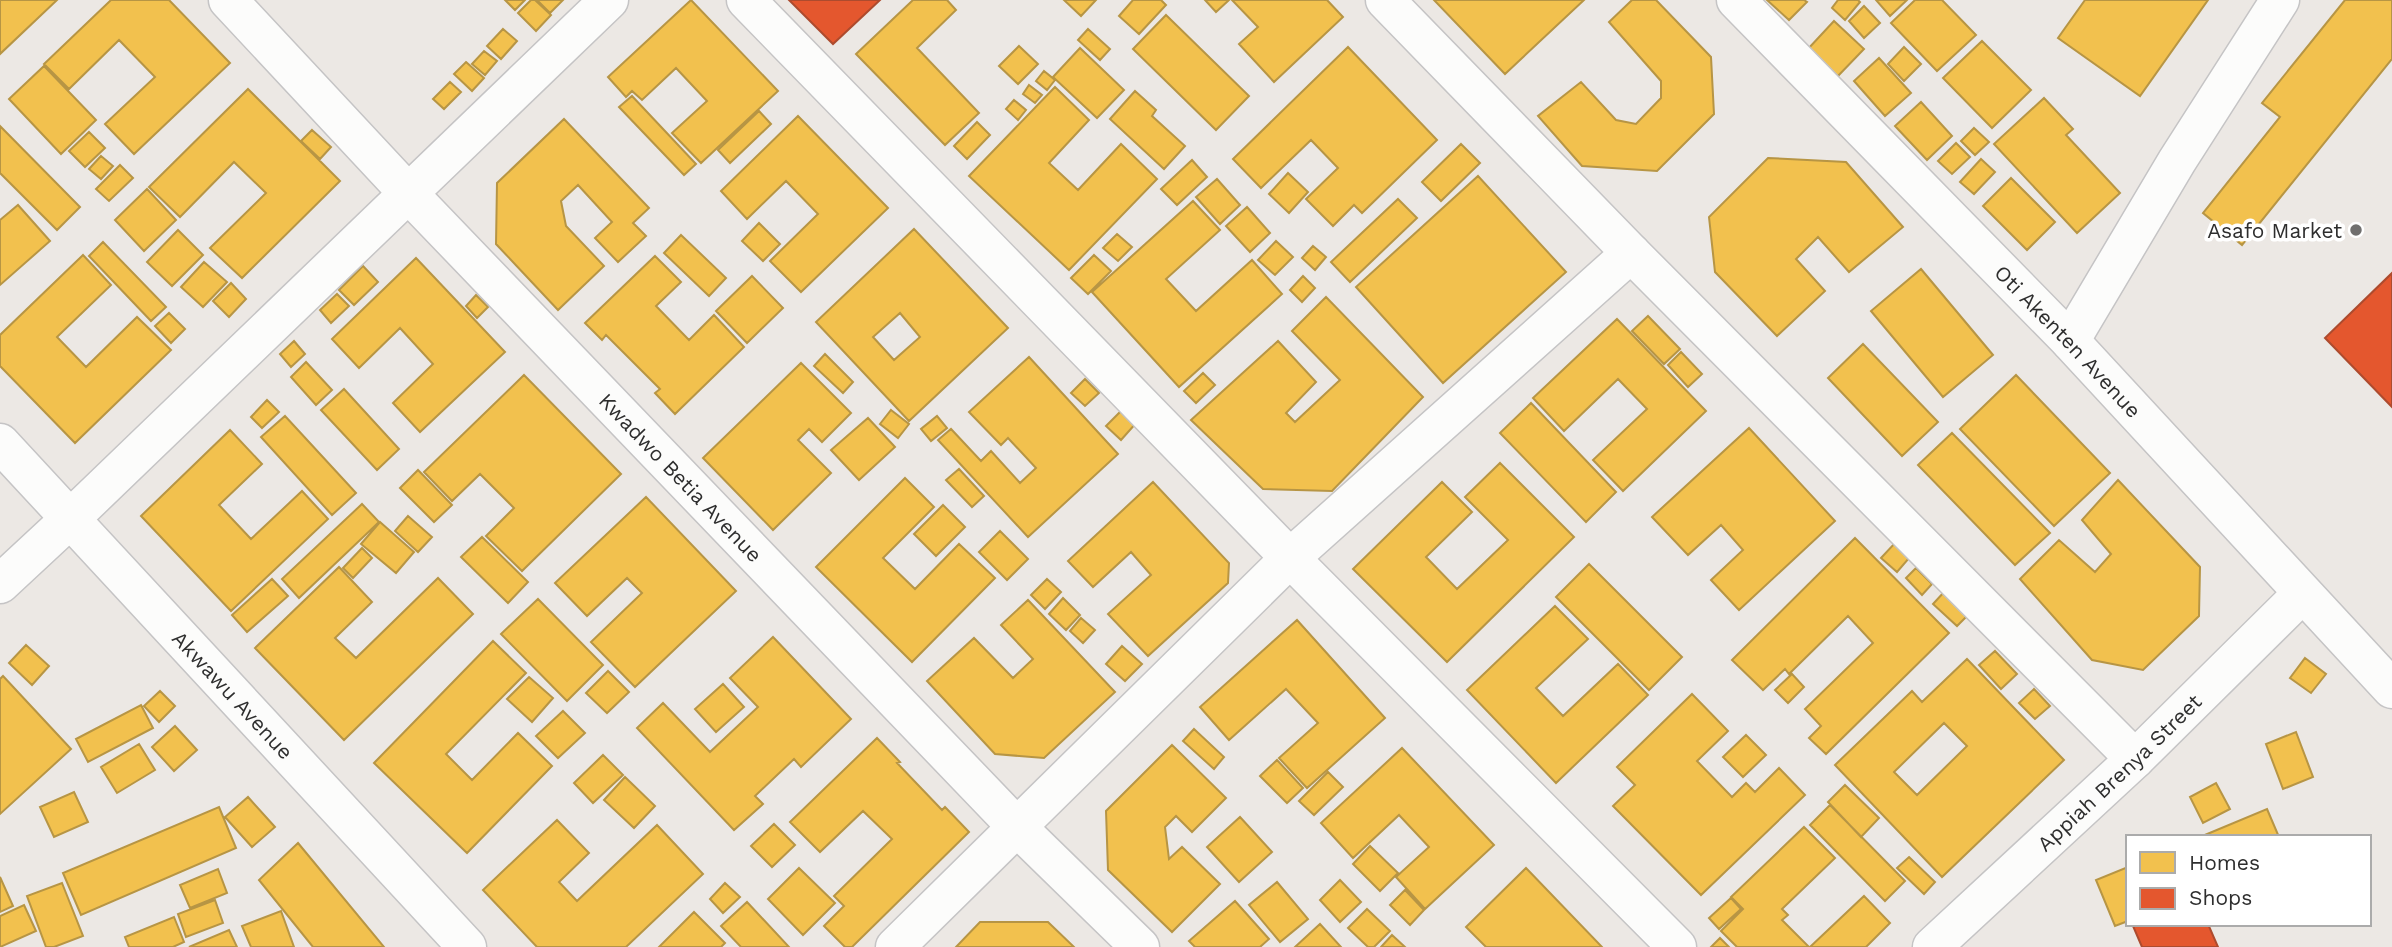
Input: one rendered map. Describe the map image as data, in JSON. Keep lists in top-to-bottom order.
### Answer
{
  "streets": {
    "street": [
      "Oti Akenten Avenue",
      "Kwadwo Betia Avenue",
      "Akwawu Avenue",
      "Appiah Brenya Street"
    ]
  },
  "crossings": [
    ["Oti Akenten Avenue", "Appiah Brenya Street"]
  ],
  "places": ["Asafo Market"],
  "legend": ["Homes", "Shops"]
}
